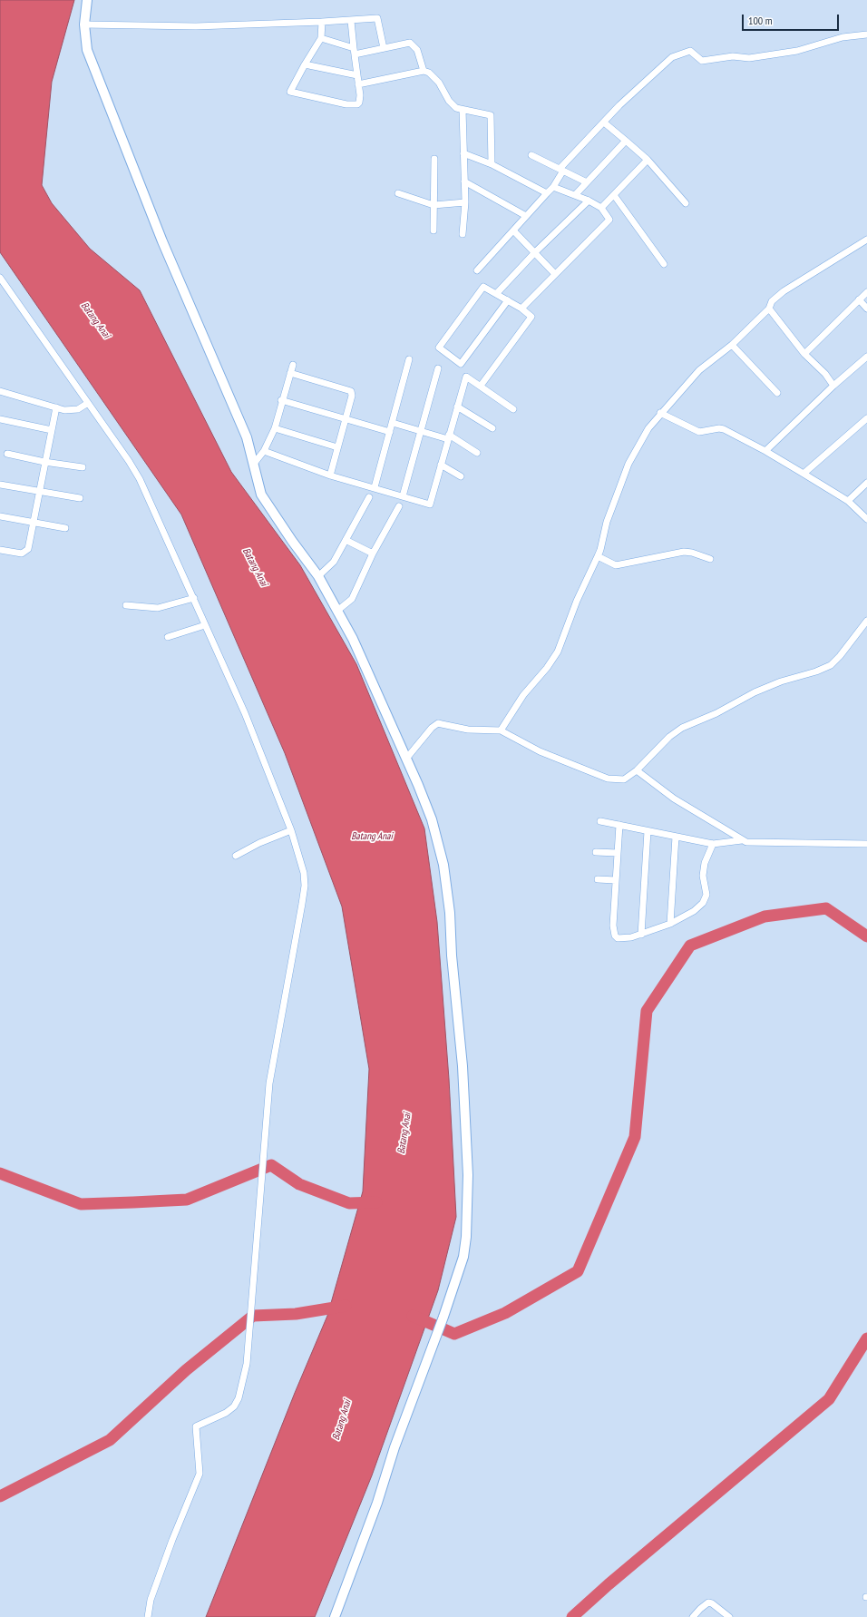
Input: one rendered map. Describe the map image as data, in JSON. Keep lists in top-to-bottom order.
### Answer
{
  "water": ["Batang Anai"],
  "scale_bar": "100 m"
}
